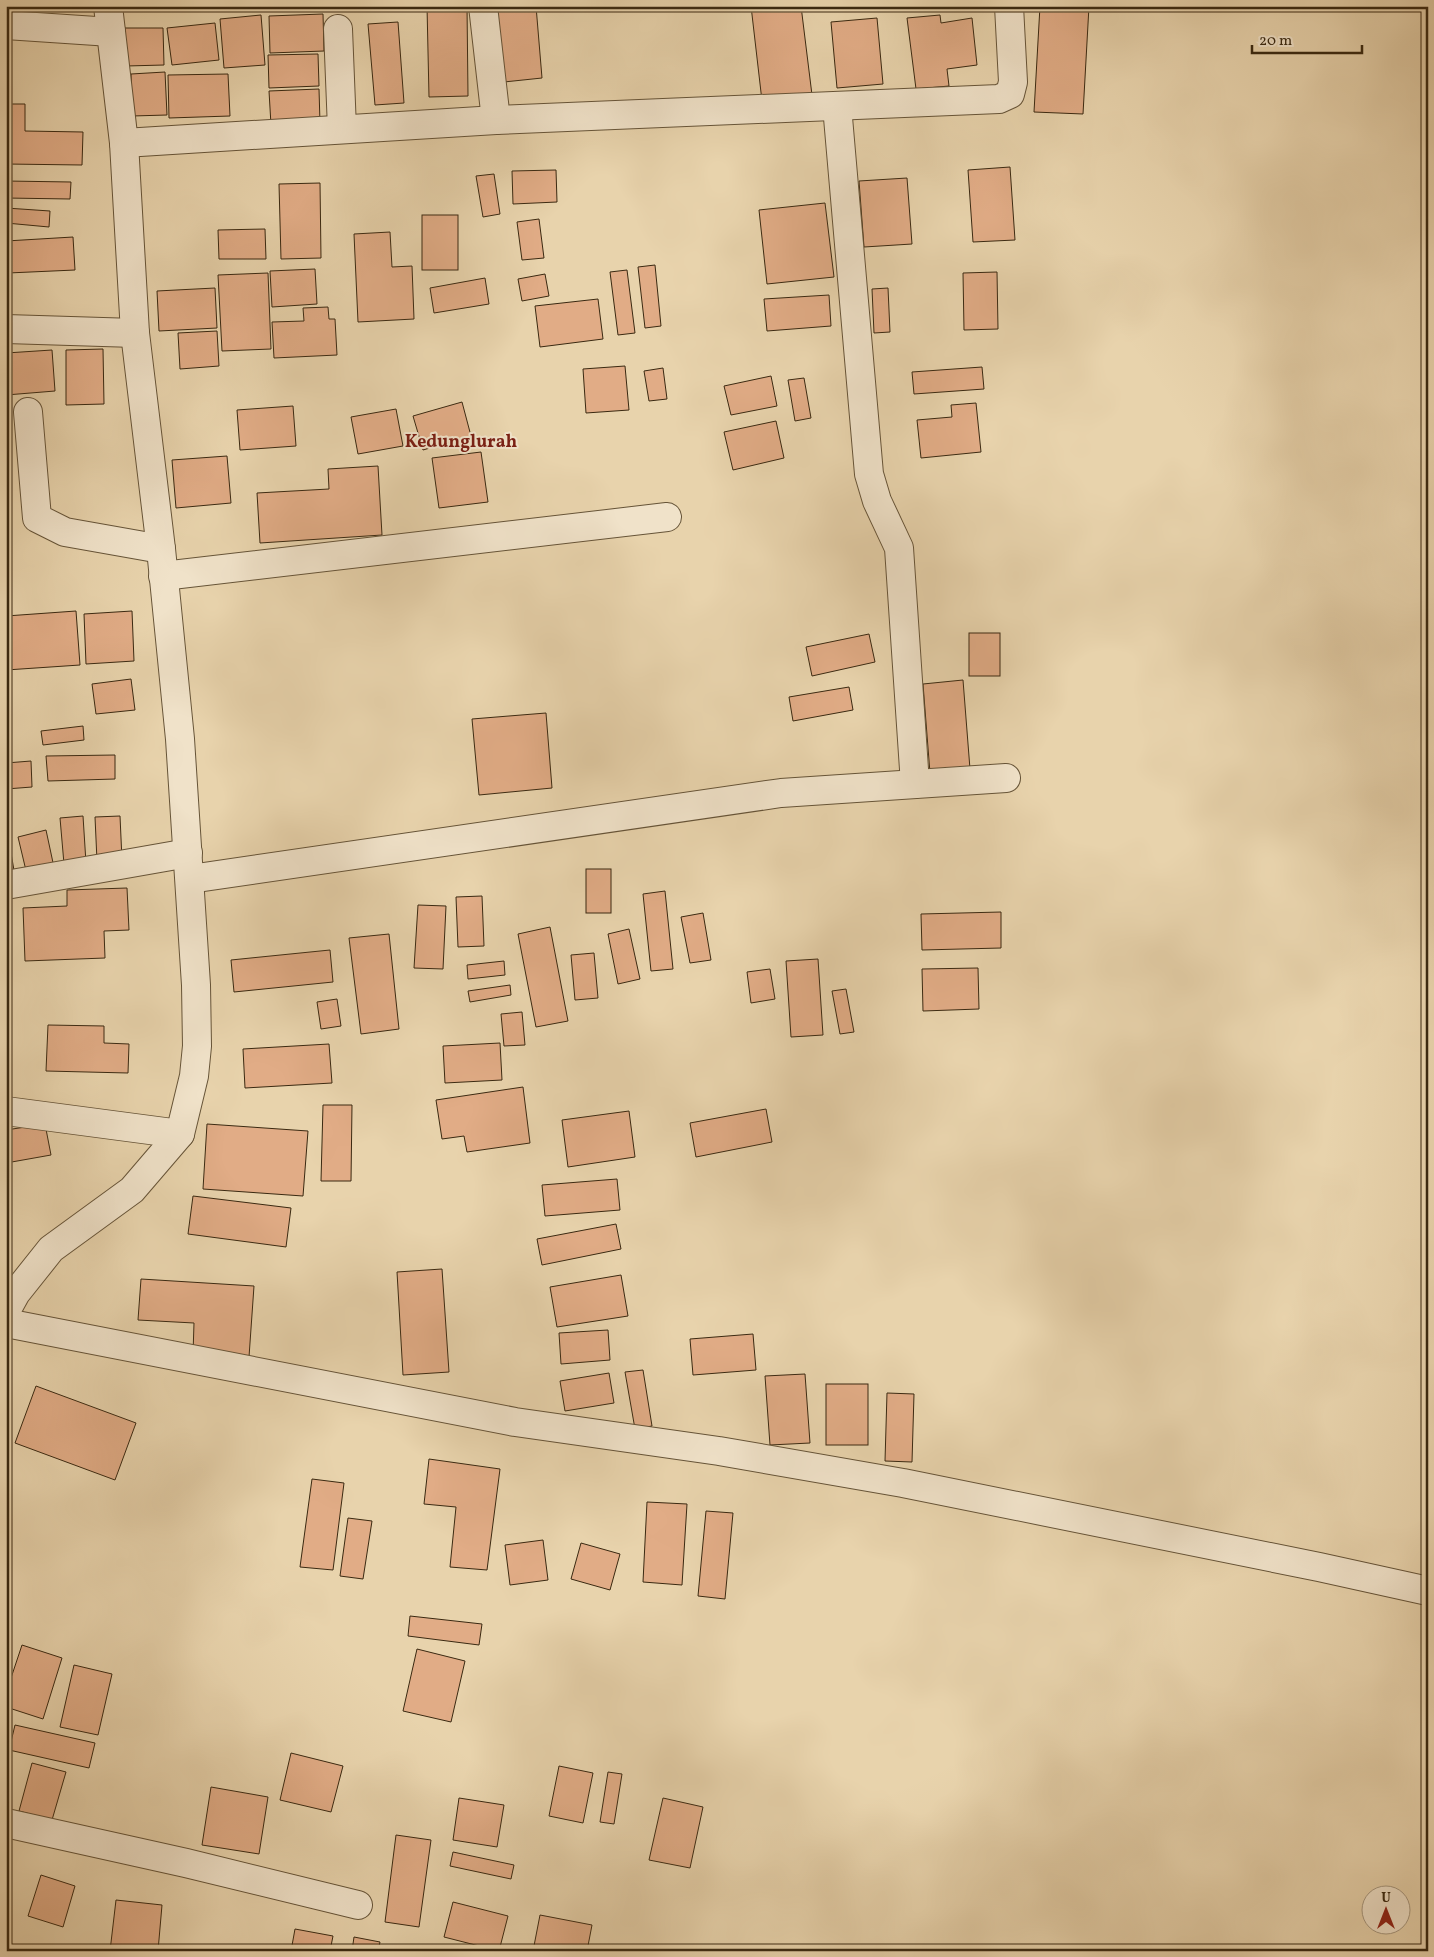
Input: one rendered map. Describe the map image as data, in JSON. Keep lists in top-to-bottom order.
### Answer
{
  "districts": ["Kedunglurah"],
  "scale_bar": "20 m",
  "north": "top"
}
